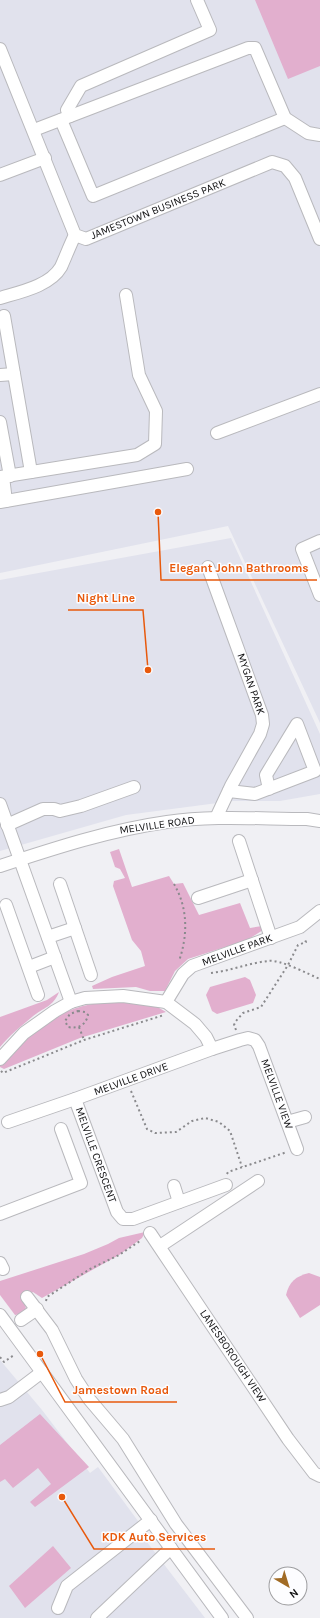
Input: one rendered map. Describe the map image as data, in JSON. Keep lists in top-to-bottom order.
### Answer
{
  "streets": {
    "street": [
      "JAMESTOWN BUSINESS PARK",
      "MYGAN PARK",
      "MELVILLE ROAD",
      "MELVILLE PARK",
      "MELVILLE DRIVE",
      "MELVILLE VIEW",
      "MELVILLE CRESCENT",
      "LANESBOROUGH VIEW"
    ]
  },
  "crossings": [
    ["MYGAN PARK", "MELVILLE ROAD"],
    ["MELVILLE DRIVE", "MELVILLE VIEW"],
    ["MELVILLE DRIVE", "MELVILLE CRESCENT"]
  ],
  "places": [
    "Elegant John Bathrooms",
    "Night Line",
    "Jamestown Road",
    "KDK Auto Services"
  ],
  "north": "bottom right"
}
